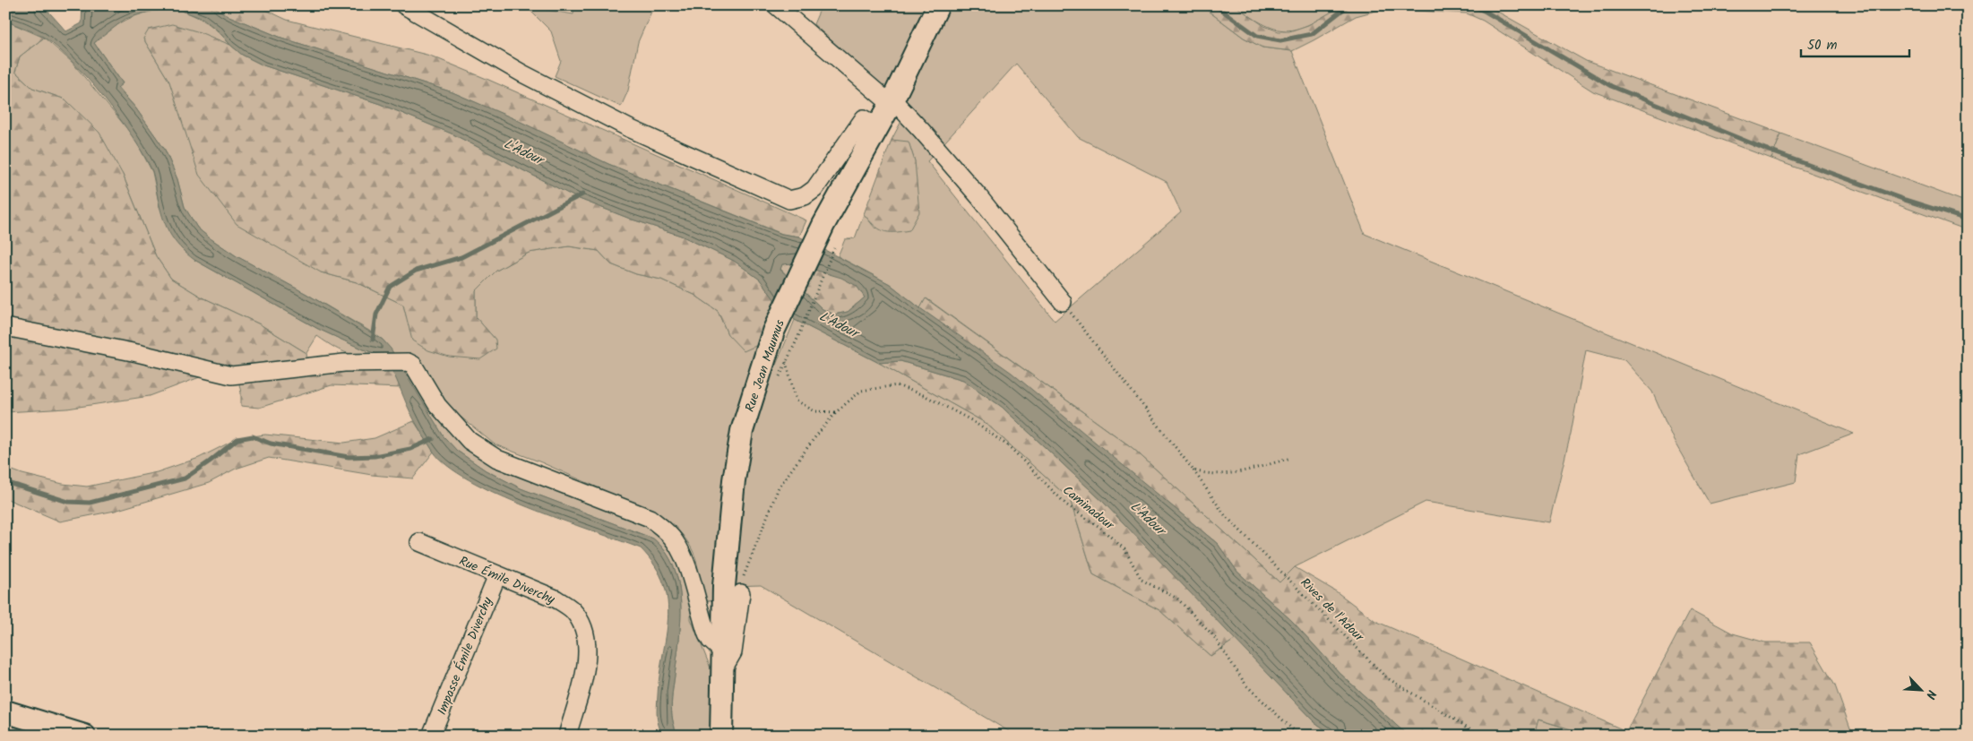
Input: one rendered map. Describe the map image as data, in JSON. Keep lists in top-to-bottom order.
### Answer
{
  "streets": {
    "main road": ["Rue Jean Maumus"],
    "street": ["Rue Émile Diverchy", "Impasse Émile Diverchy"],
    "path": ["Caminadour", "Rives de l'Adour"]
  },
  "crossings": [
    ["Rue Émile Diverchy", "Impasse Émile Diverchy"]
  ],
  "water": ["L'Adour"],
  "scale_bar": "50 m",
  "north": "bottom right"
}
